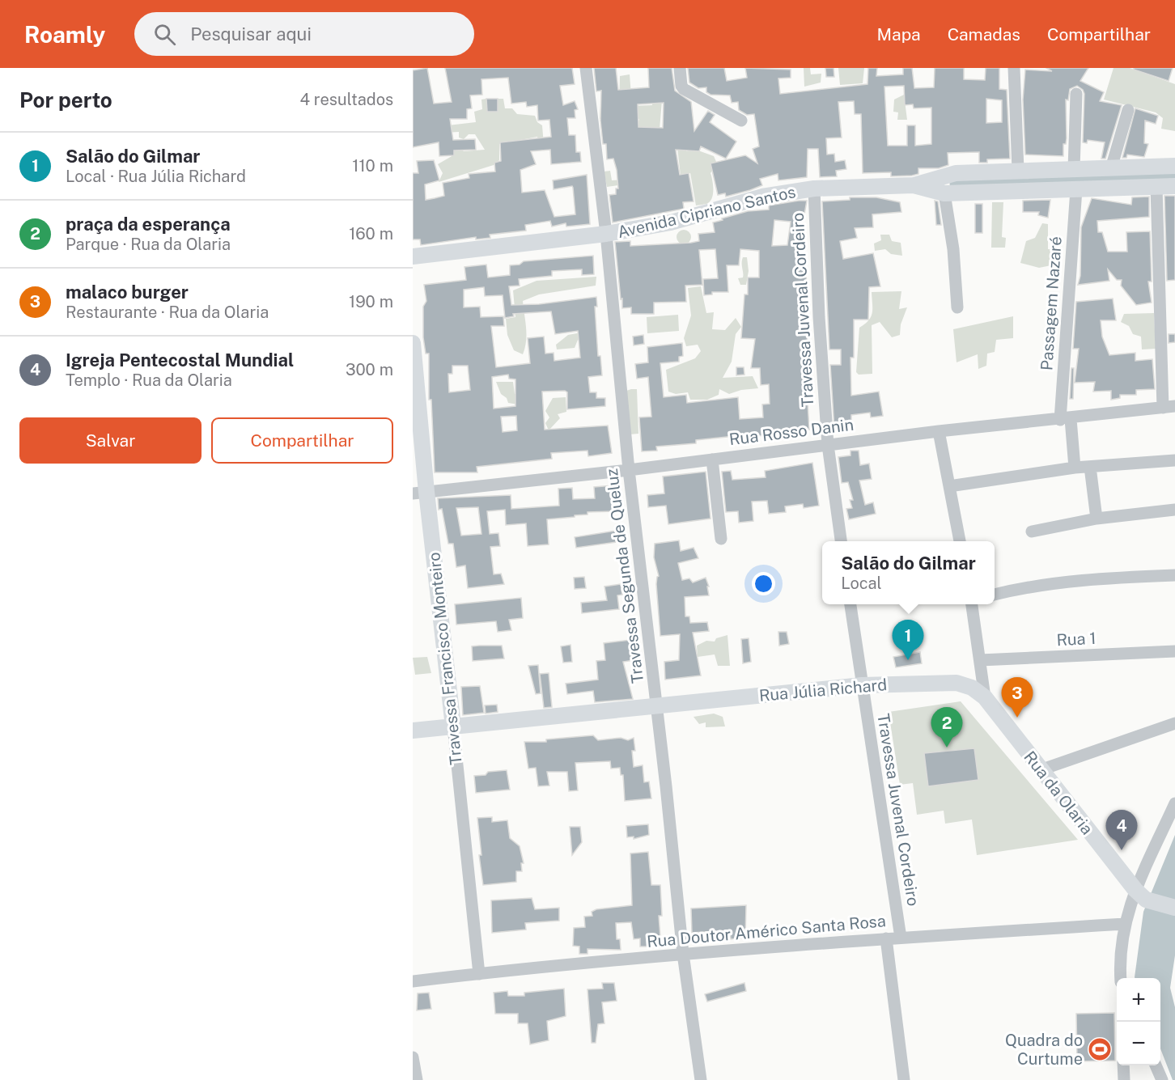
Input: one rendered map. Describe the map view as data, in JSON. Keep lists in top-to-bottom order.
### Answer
{
  "streets": {
    "street": [
      "Avenida Cipriano Santos",
      "Passagem Nazaré",
      "Travessa Juvenal Cordeiro",
      "Rua Rosso Danin",
      "Travessa Segunda de Queluz",
      "Rua 1",
      "Travessa Francisco Monteiro",
      "Rua Júlia Richard",
      "Rua da Olaria",
      "Rua Doutor Américo Santa Rosa"
    ]
  },
  "crossings": [
    ["Avenida Cipriano Santos", "Passagem Nazaré"],
    ["Avenida Cipriano Santos", "Travessa Juvenal Cordeiro"],
    ["Avenida Cipriano Santos", "Travessa Segunda de Queluz"],
    ["Passagem Nazaré", "Rua Rosso Danin"],
    ["Travessa Juvenal Cordeiro", "Rua Rosso Danin"],
    ["Travessa Juvenal Cordeiro", "Rua Júlia Richard"],
    ["Travessa Juvenal Cordeiro", "Rua Doutor Américo Santa Rosa"],
    ["Rua Rosso Danin", "Travessa Segunda de Queluz"],
    ["Rua Rosso Danin", "Travessa Francisco Monteiro"],
    ["Travessa Segunda de Queluz", "Rua Júlia Richard"],
    ["Travessa Segunda de Queluz", "Rua Doutor Américo Santa Rosa"],
    ["Travessa Francisco Monteiro", "Rua Júlia Richard"],
    ["Travessa Francisco Monteiro", "Rua Doutor Américo Santa Rosa"],
    ["Rua Júlia Richard", "Rua da Olaria"]
  ],
  "places": {
    "sports": ["Quadra do Curtume"]
  },
  "page": {
    "header": "Roamly",
    "search": "Pesquisar aqui",
    "nav": ["Mapa", "Camadas", "Compartilhar"],
    "heading": ["Por perto", "4 resultados"],
    "list": [
      {
        "mark": "1",
        "name": "Salão do Gilmar",
        "note": "Local · Rua Júlia Richard",
        "value": "110 m"
      },
      {
        "mark": "2",
        "name": "praça da esperança",
        "note": "Parque · Rua da Olaria",
        "value": "160 m"
      },
      {
        "mark": "3",
        "name": "malaco burger",
        "note": "Restaurante · Rua da Olaria",
        "value": "190 m"
      },
      {
        "mark": "4",
        "name": "Igreja Pentecostal Mundial",
        "note": "Templo · Rua da Olaria",
        "value": "300 m"
      }
    ],
    "buttons": ["Salvar", "Compartilhar"],
    "popup": ["Salão do Gilmar", "Local"],
    "pins": [
      "1",
      "3",
      "2",
      "4"
    ],
    "map_buttons": ["+", "−"]
  }
}
